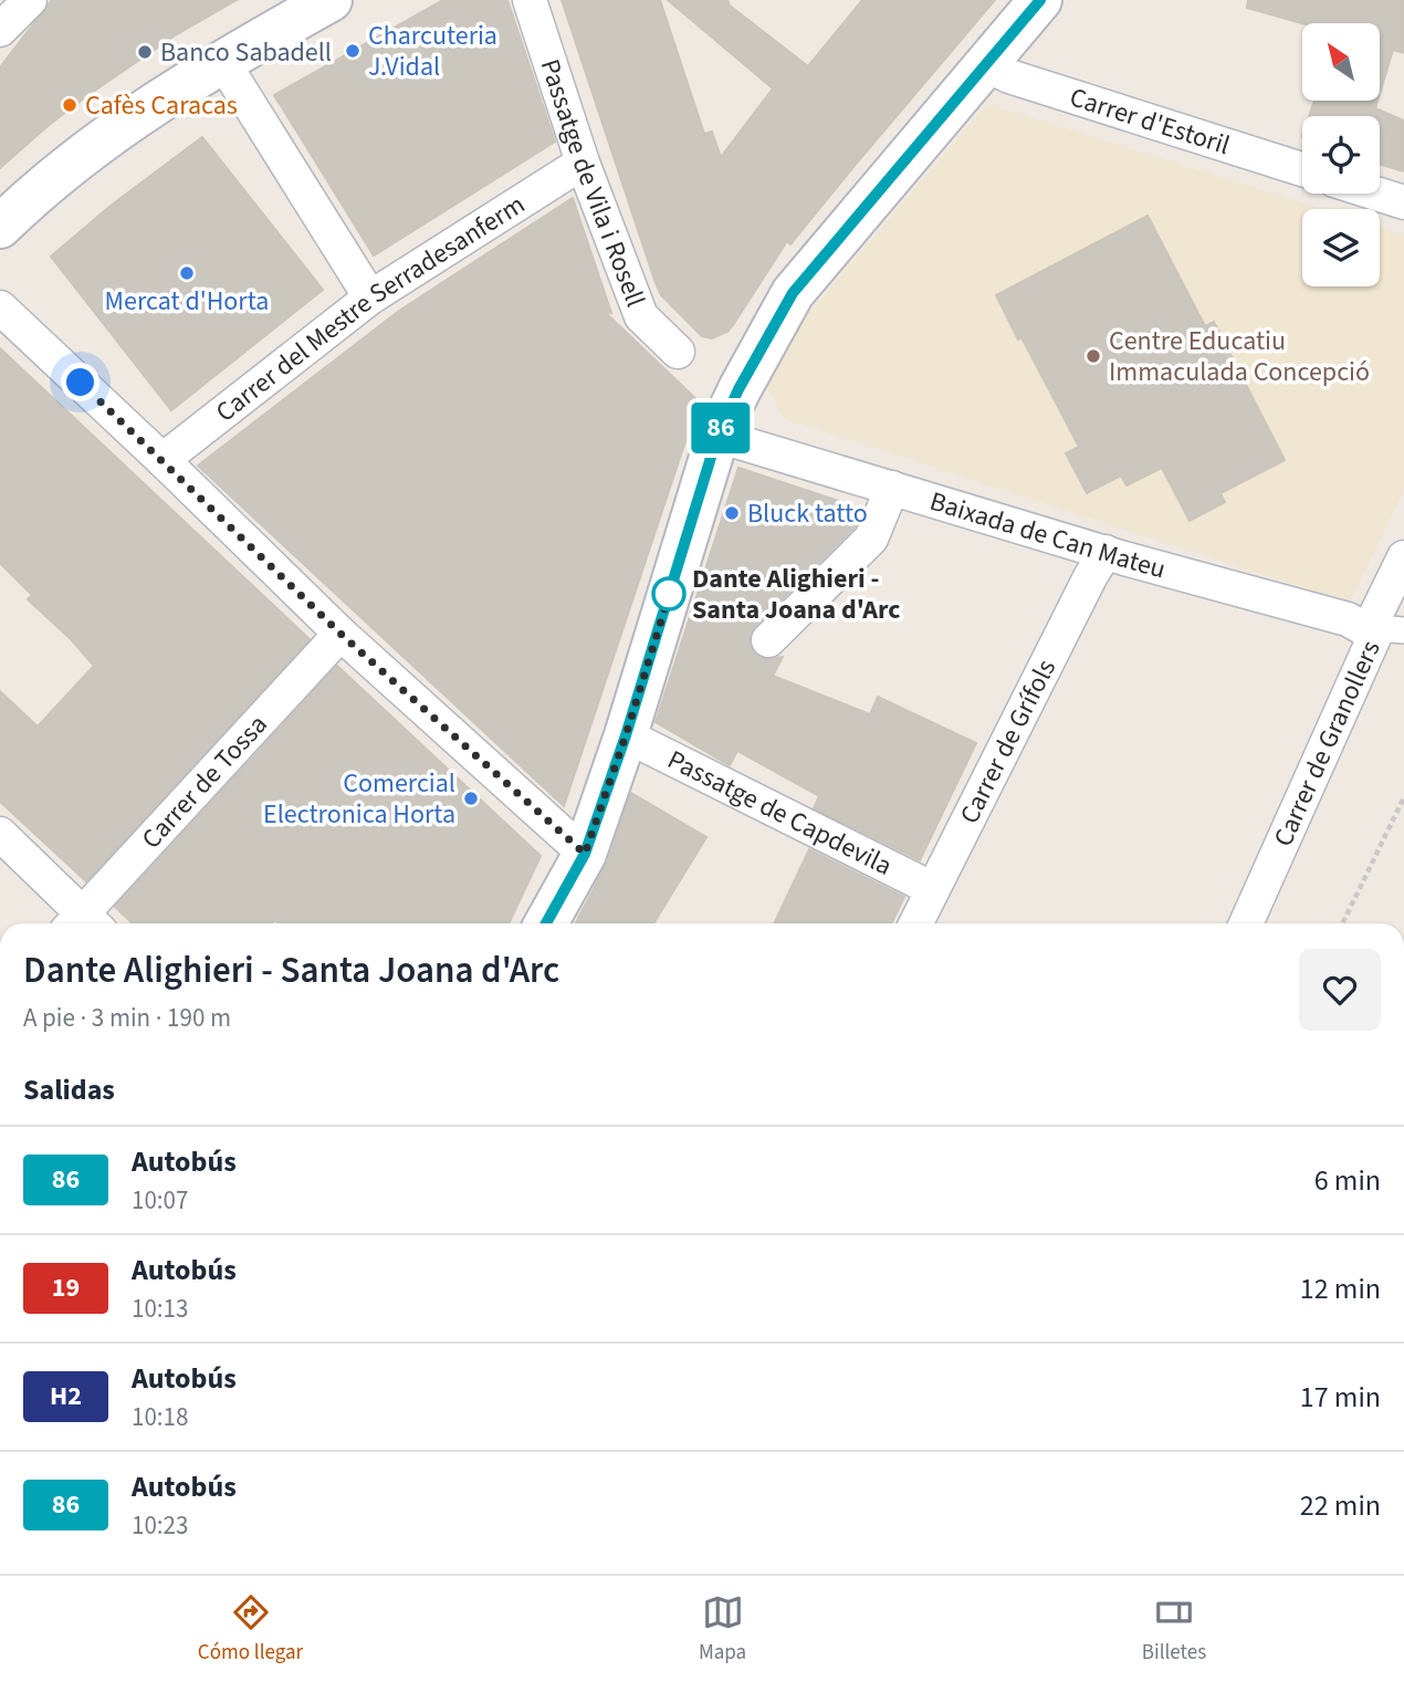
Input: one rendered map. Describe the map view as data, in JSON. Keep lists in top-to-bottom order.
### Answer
{
  "streets": {
    "street": [
      "Carrer d'Estoril",
      "Passatge de Vila i Rosell",
      "Carrer del Mestre Serradesanferm",
      "Baixada de Can Mateu",
      "Carrer de Grífols",
      "Carrer de Granollers",
      "Carrer de Tossa",
      "Passatge de Capdevila"
    ]
  },
  "crossings": [
    ["Passatge de Vila i Rosell", "Carrer del Mestre Serradesanferm"],
    ["Baixada de Can Mateu", "Carrer de Grífols"],
    ["Baixada de Can Mateu", "Carrer de Granollers"],
    ["Carrer de Grífols", "Passatge de Capdevila"]
  ],
  "places": [
    "Charcuteria J.Vidal",
    "Banco Sabadell",
    "Cafès Caracas",
    "Mercat d'Horta",
    "Centre Educatiu Immaculada Concepció",
    "Bluck tatto",
    "Dante Alighieri - Santa Joana d'Arc",
    "Comercial Electronica Horta"
  ],
  "lines": ["bus line 86"],
  "north": "top left",
  "page": {
    "on_map": "86",
    "heading": [
      ["Dante Alighieri - Santa Joana d'Arc", "A pie · 3 min · 190 m"],
      "Salidas"
    ],
    "list": [
      {
        "mark": "86",
        "name": "Autobús",
        "note": "10:07",
        "value": "6 min"
      },
      {
        "mark": "19",
        "name": "Autobús",
        "note": "10:13",
        "value": "12 min"
      },
      {
        "mark": "H2",
        "name": "Autobús",
        "note": "10:18",
        "value": "17 min"
      },
      {
        "mark": "86",
        "name": "Autobús",
        "note": "10:23",
        "value": "22 min"
      }
    ],
    "tabs": ["Cómo llegar", "Mapa", "Billetes"]
  }
}
